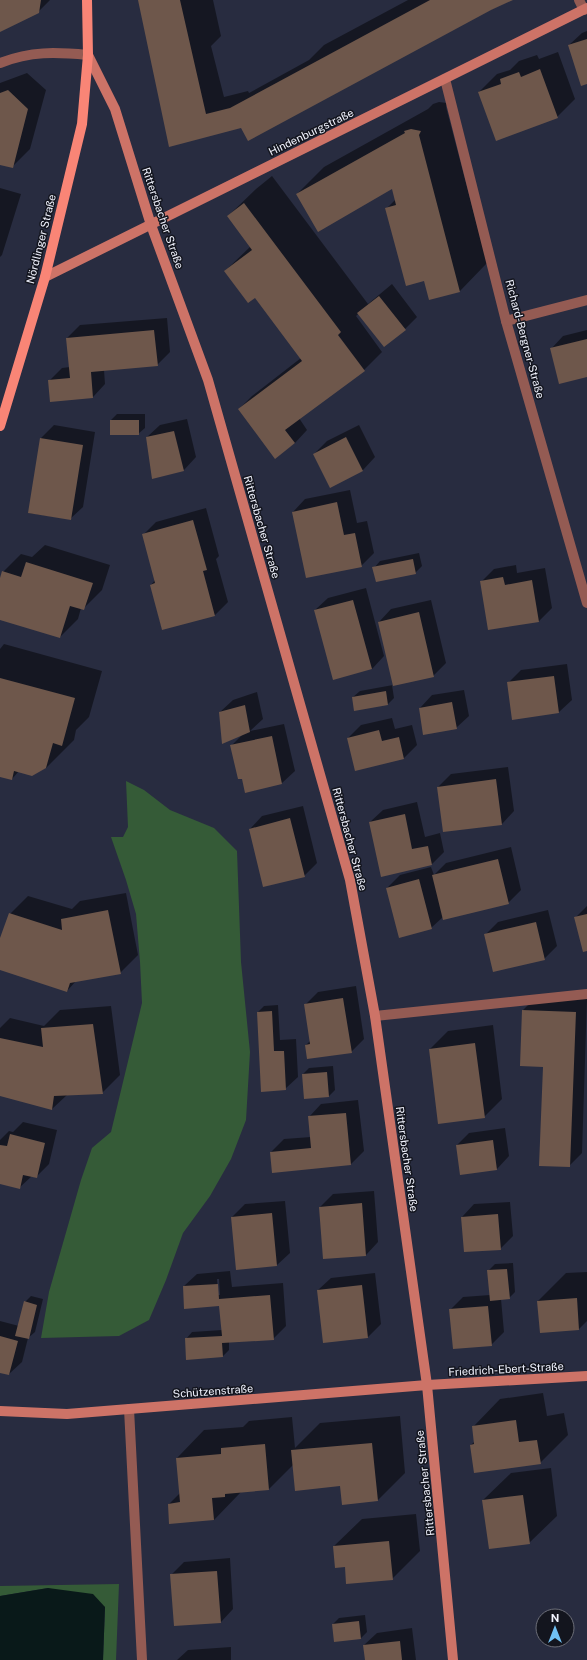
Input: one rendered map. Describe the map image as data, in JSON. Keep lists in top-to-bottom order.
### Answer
{
  "streets": {
    "main road": [
      "Hindenburgstraße",
      "Rittersbacher Straße",
      "Nördlinger Straße",
      "Friedrich-Ebert-Straße",
      "Schützenstraße"
    ],
    "street": ["Richard-Bergner-Straße"]
  },
  "crossings": [
    ["Hindenburgstraße", "Rittersbacher Straße"],
    ["Hindenburgstraße", "Nördlinger Straße"],
    ["Hindenburgstraße", "Richard-Bergner-Straße"],
    ["Rittersbacher Straße", "Nördlinger Straße"],
    ["Rittersbacher Straße", "Friedrich-Ebert-Straße"],
    ["Rittersbacher Straße", "Schützenstraße"],
    ["Friedrich-Ebert-Straße", "Schützenstraße"]
  ],
  "north": "top"
}
